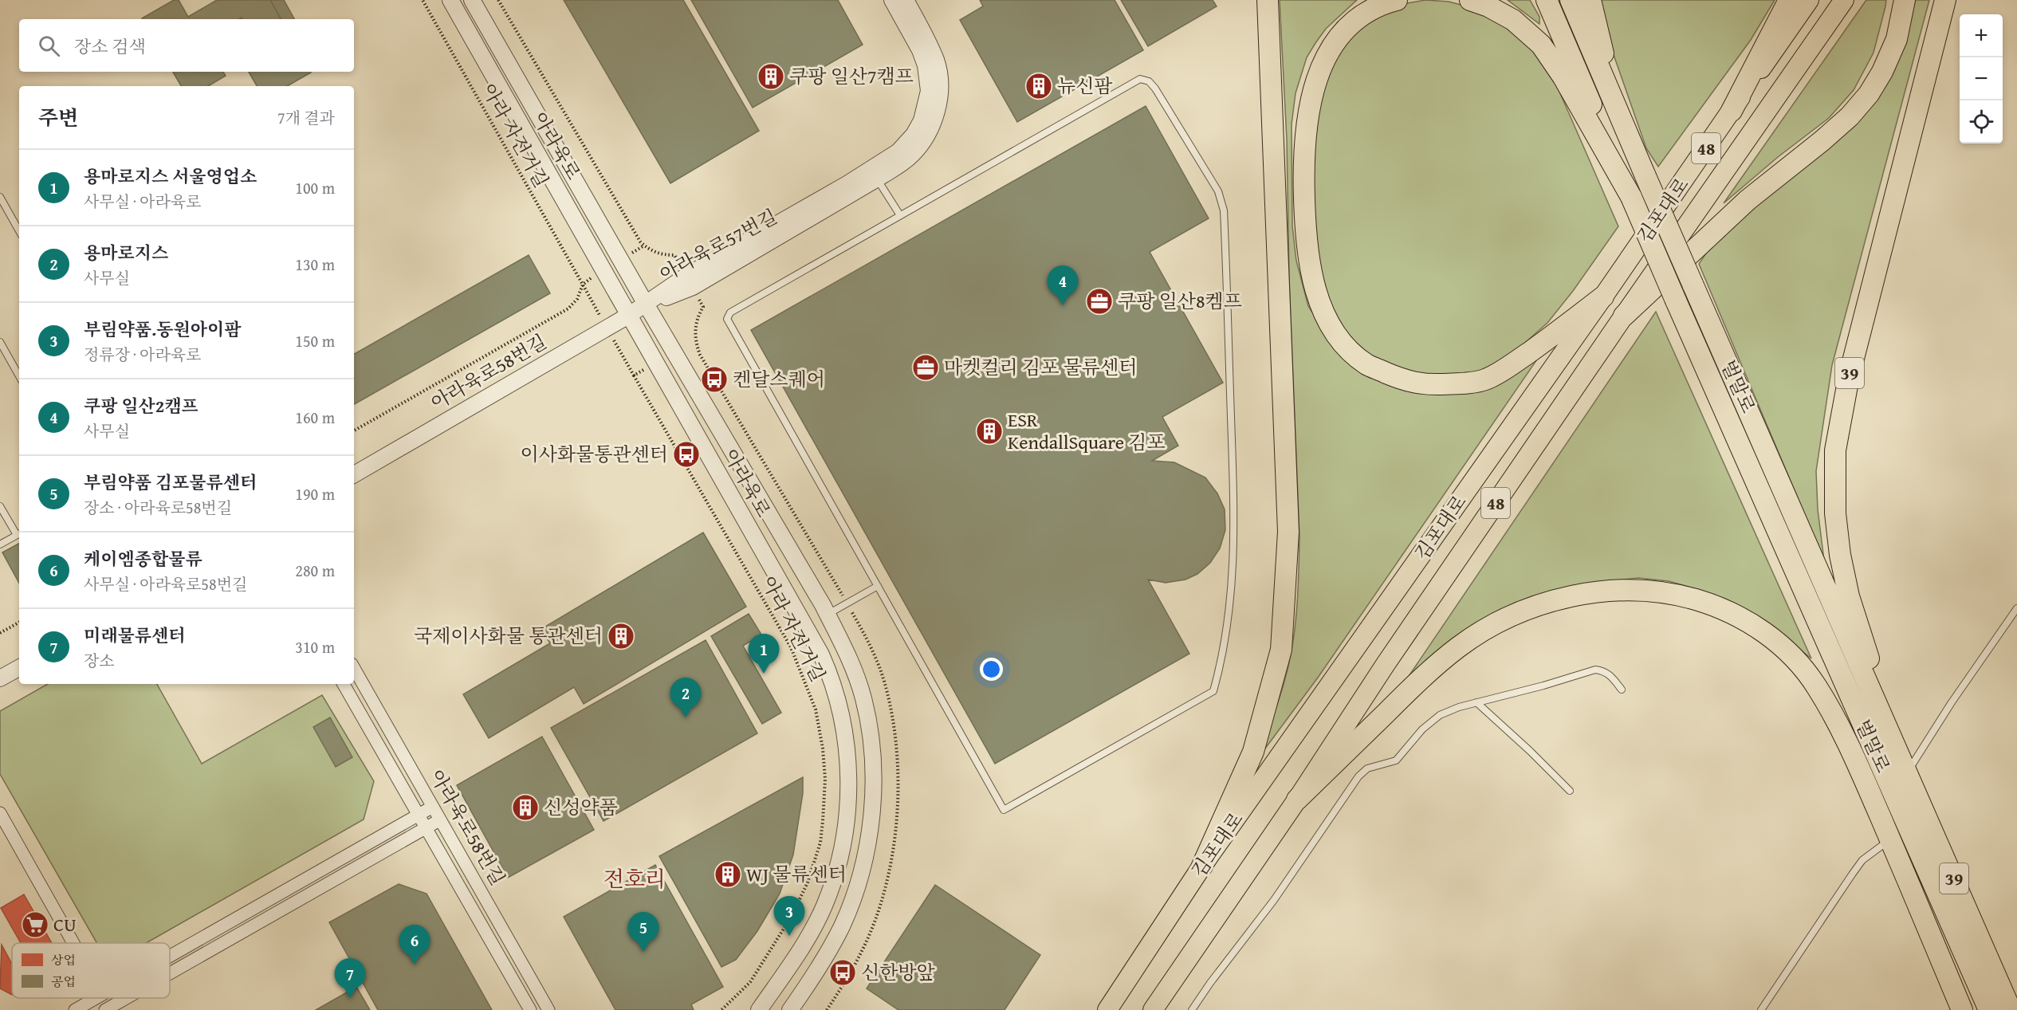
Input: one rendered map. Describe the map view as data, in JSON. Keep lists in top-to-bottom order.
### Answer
{
  "streets": {
    "highway": ["39", "벌말로"],
    "main road": ["48", "김포대로"],
    "street": ["아라육로", "아라육로57번길", "아라육로58번길"],
    "path": ["아라 자전거길"]
  },
  "crossings": [
    ["아라육로", "아라육로57번길"],
    ["아라육로", "아라육로58번길"],
    ["아라육로57번길", "아라육로58번길"],
    ["39", "벌말로"]
  ],
  "districts": ["전호리"],
  "places": {
    "building": [
      "쿠팡 일산7캠프",
      "뉴신팜",
      "ESR KendallSquare 김포",
      "국제이사화물 통관센터",
      "신성약품",
      "WJ 물류센터"
    ],
    "office": ["쿠팡 일산8켐프", "마켓컬리 김포 물류센터"],
    "bus stop": ["켄달스퀘어", "이사화물통관센터", "신한방앞"],
    "supermarket": ["CU"]
  },
  "legend": ["상업", "공업"],
  "page": {
    "map_buttons": ["+", "−"],
    "search": "장소 검색",
    "heading": ["주변", "7개 결과"],
    "list": [
      {
        "mark": "1",
        "name": "용마로지스 서울영업소",
        "note": "사무실 · 아라육로",
        "value": "100 m"
      },
      {
        "mark": "2",
        "name": "용마로지스",
        "note": "사무실",
        "value": "130 m"
      },
      {
        "mark": "3",
        "name": "부림약품.동원아이팜",
        "note": "정류장 · 아라육로",
        "value": "150 m"
      },
      {
        "mark": "4",
        "name": "쿠팡 일산2캠프",
        "note": "사무실",
        "value": "160 m"
      },
      {
        "mark": "5",
        "name": "부림약품 김포물류센터",
        "note": "장소 · 아라육로58번길",
        "value": "190 m"
      },
      {
        "mark": "6",
        "name": "케이엠종합물류",
        "note": "사무실 · 아라육로58번길",
        "value": "280 m"
      },
      {
        "mark": "7",
        "name": "미래물류센터",
        "note": "장소",
        "value": "310 m"
      }
    ],
    "pins": [
      "4",
      "1",
      "2",
      "3",
      "5",
      "6",
      "7"
    ]
  }
}
